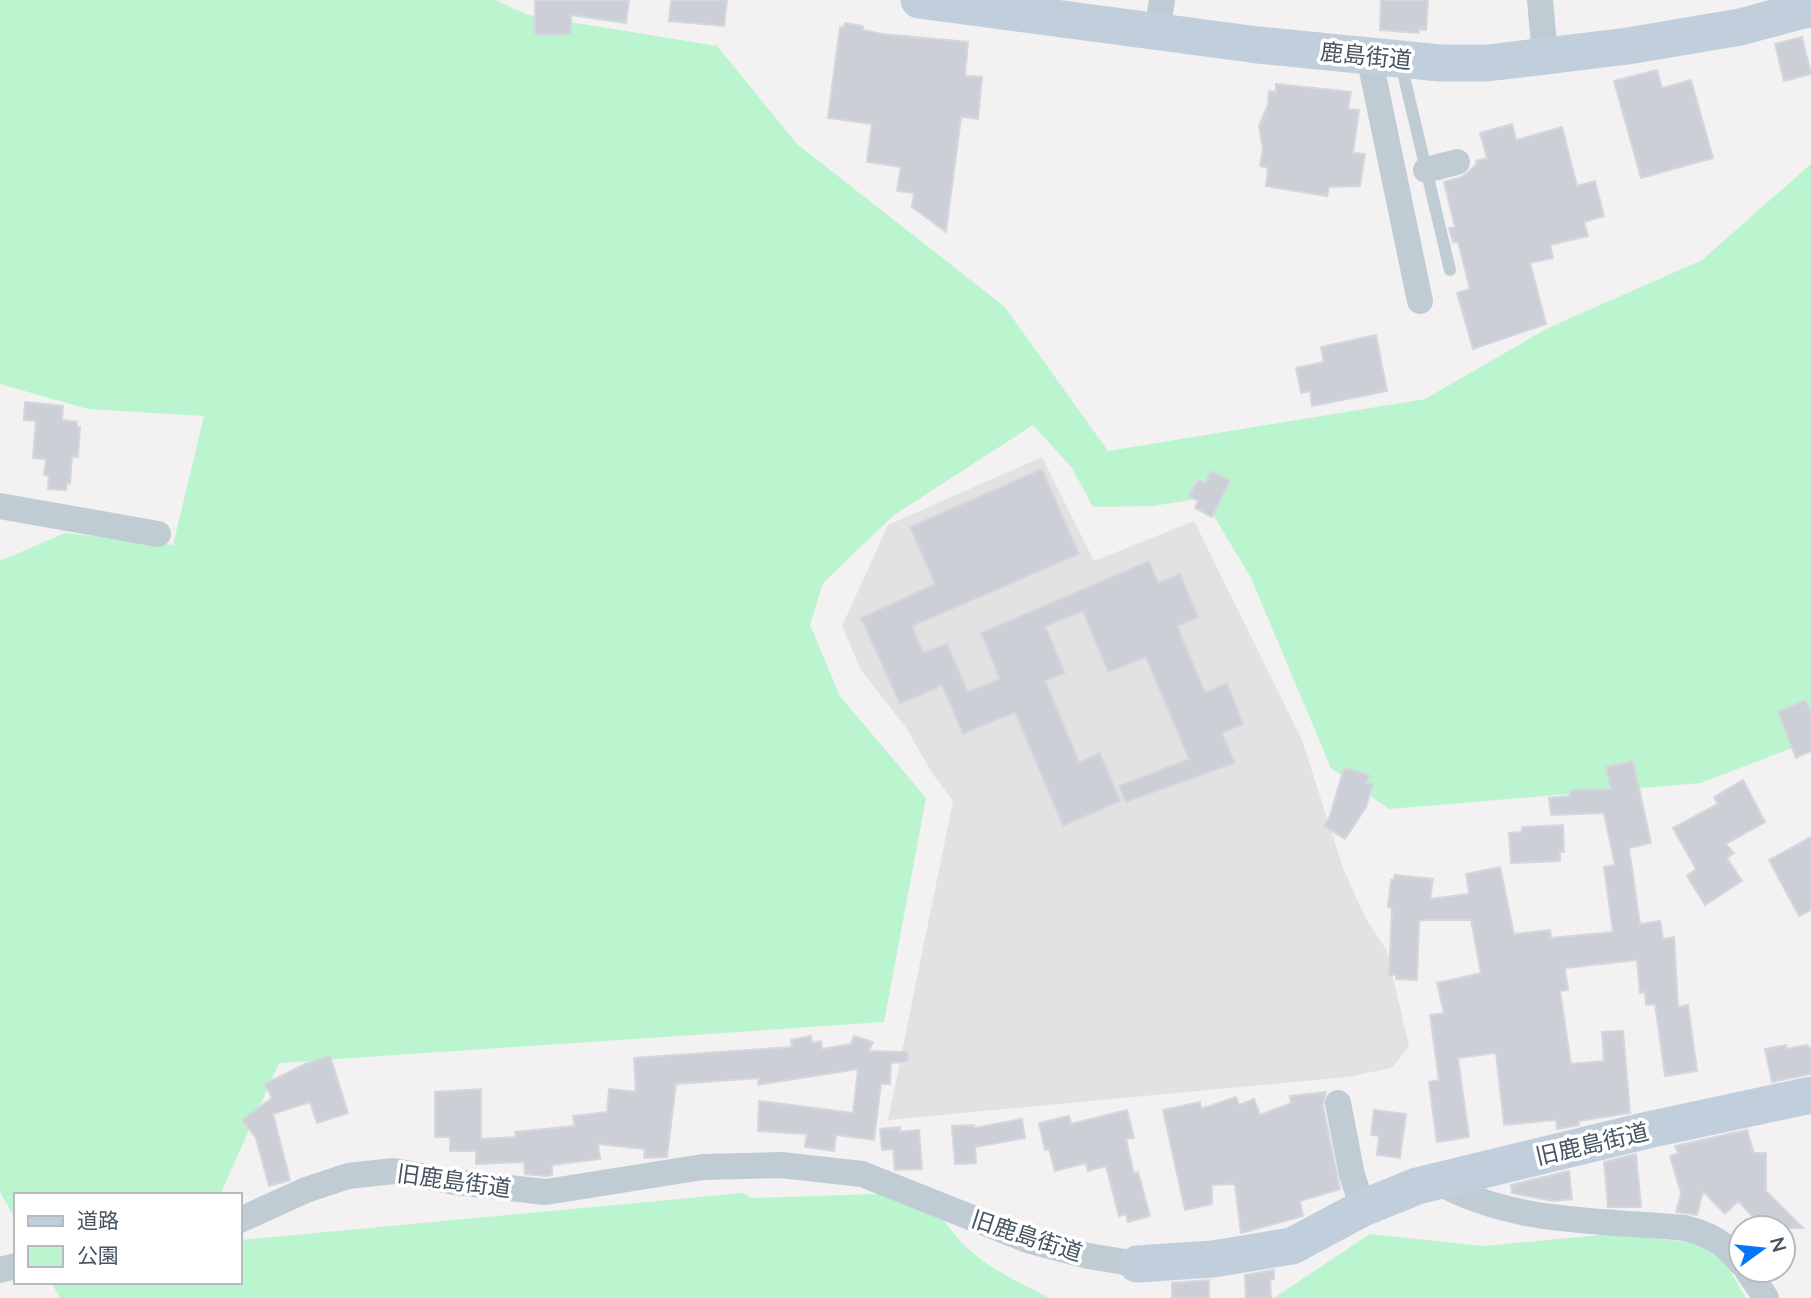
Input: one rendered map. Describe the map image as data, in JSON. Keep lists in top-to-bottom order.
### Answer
{
  "streets": {
    "street": ["鹿島街道", "旧鹿島街道"]
  },
  "legend": ["道路", "公園"],
  "north": "right"
}
